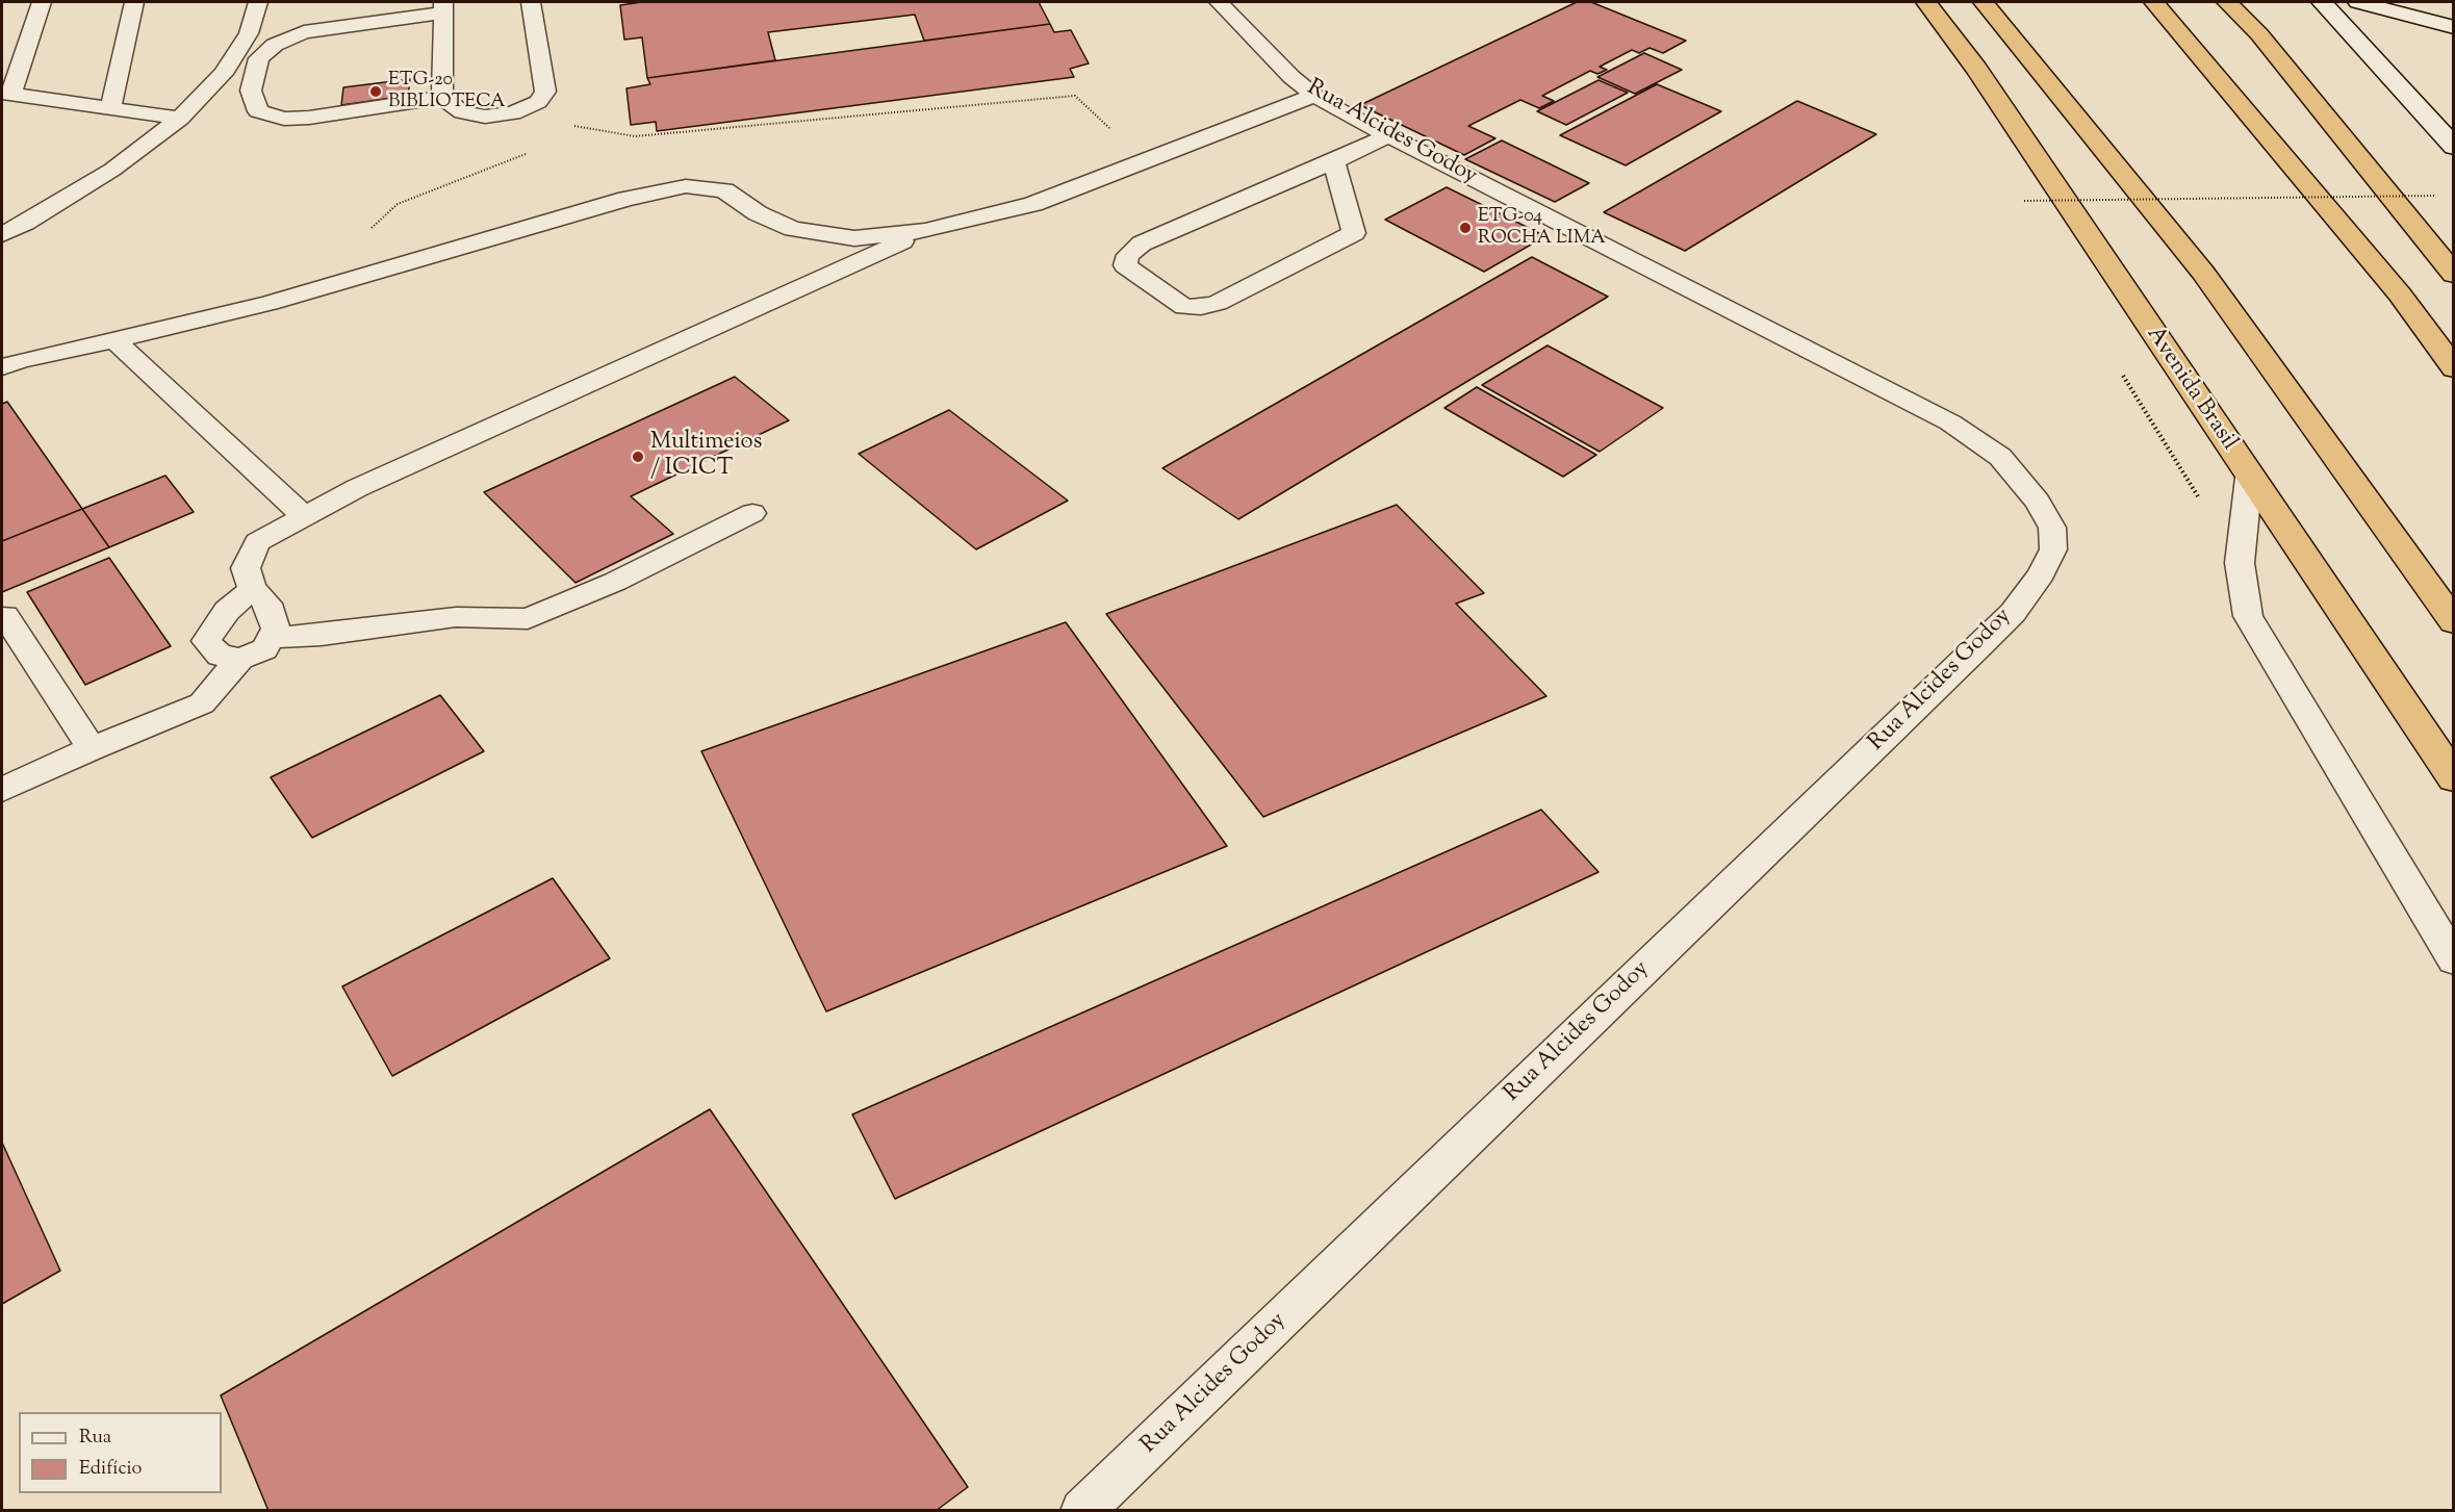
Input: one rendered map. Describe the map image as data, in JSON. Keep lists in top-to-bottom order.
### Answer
{
  "streets": {
    "highway": ["Avenida Brasil"],
    "lane": ["Rua Alcides Godoy"]
  },
  "places": ["ETG-20 BIBLIOTECA", "ETG-04 ROCHA LIMA", "Multimeios / ICICT"],
  "legend": ["Rua", "Edifício"]
}
